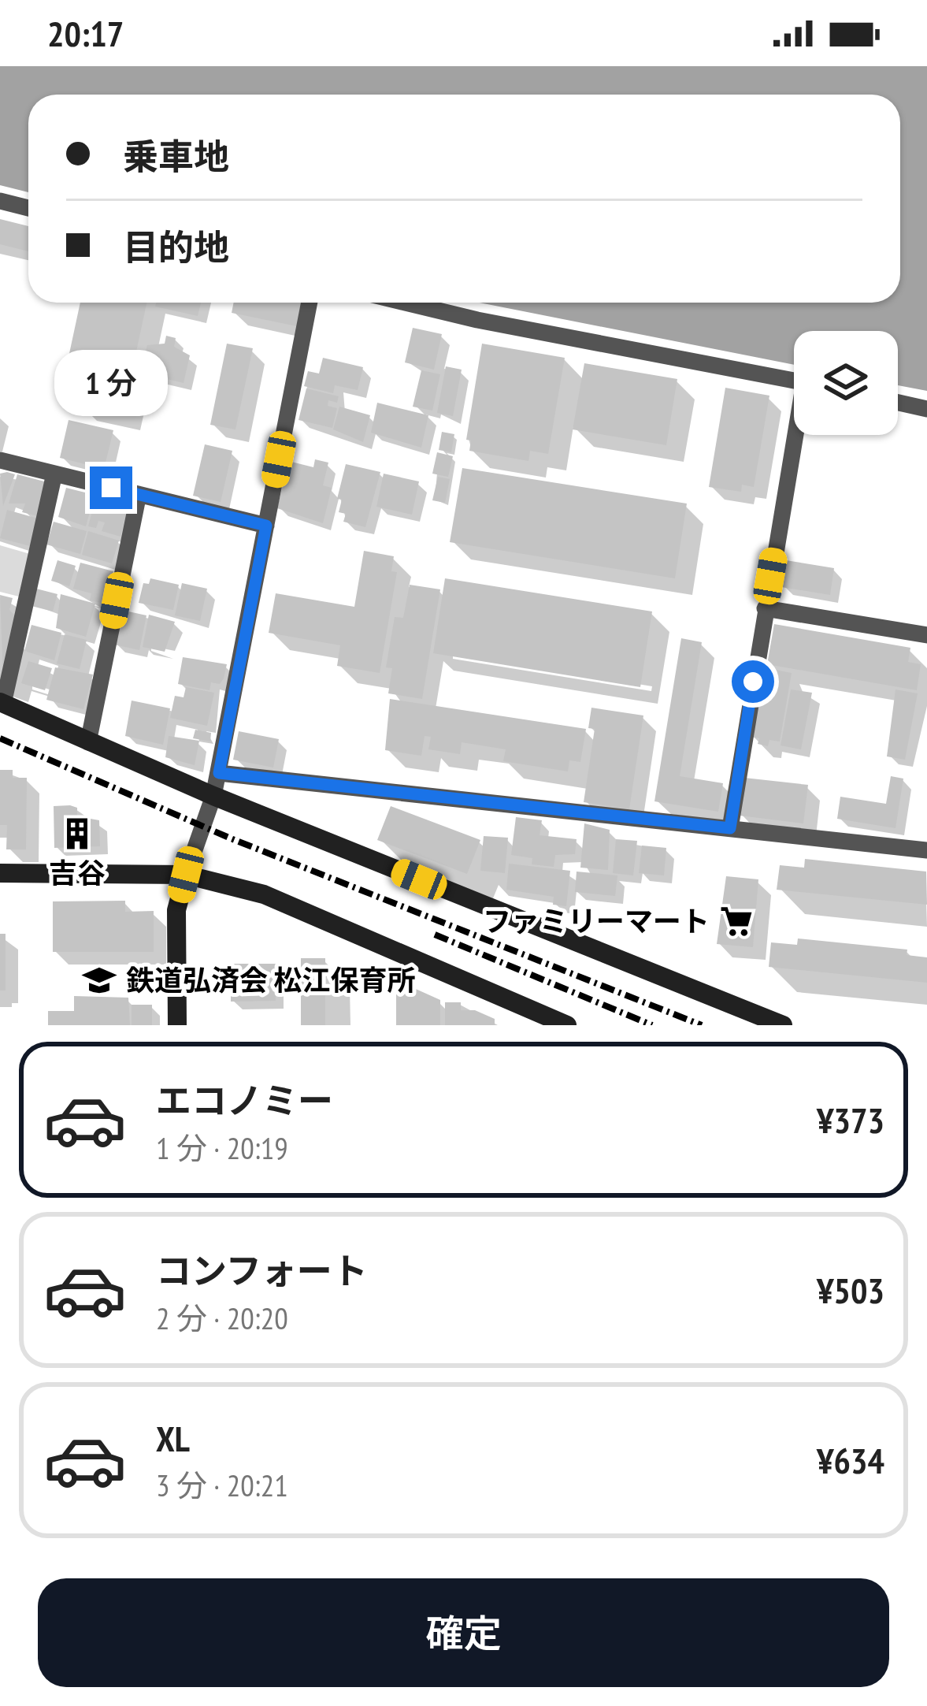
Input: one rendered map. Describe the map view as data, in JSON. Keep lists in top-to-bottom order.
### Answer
{
  "places": {
    "building": ["吉谷"],
    "supermarket": ["ファミリーマート"],
    "school or university": ["鉄道弘済会 松江保育所"]
  },
  "page": {
    "status": "20:17",
    "banner": ["乗車地", "目的地"],
    "bubble": "1 分",
    "list": [
      {
        "name": "エコノミー",
        "note": "1 分 · 20:19",
        "value": "¥373"
      },
      {
        "name": "コンフォート",
        "note": "2 分 · 20:20",
        "value": "¥503"
      },
      {
        "name": "XL",
        "note": "3 分 · 20:21",
        "value": "¥634"
      }
    ],
    "buttons": "確定"
  }
}
